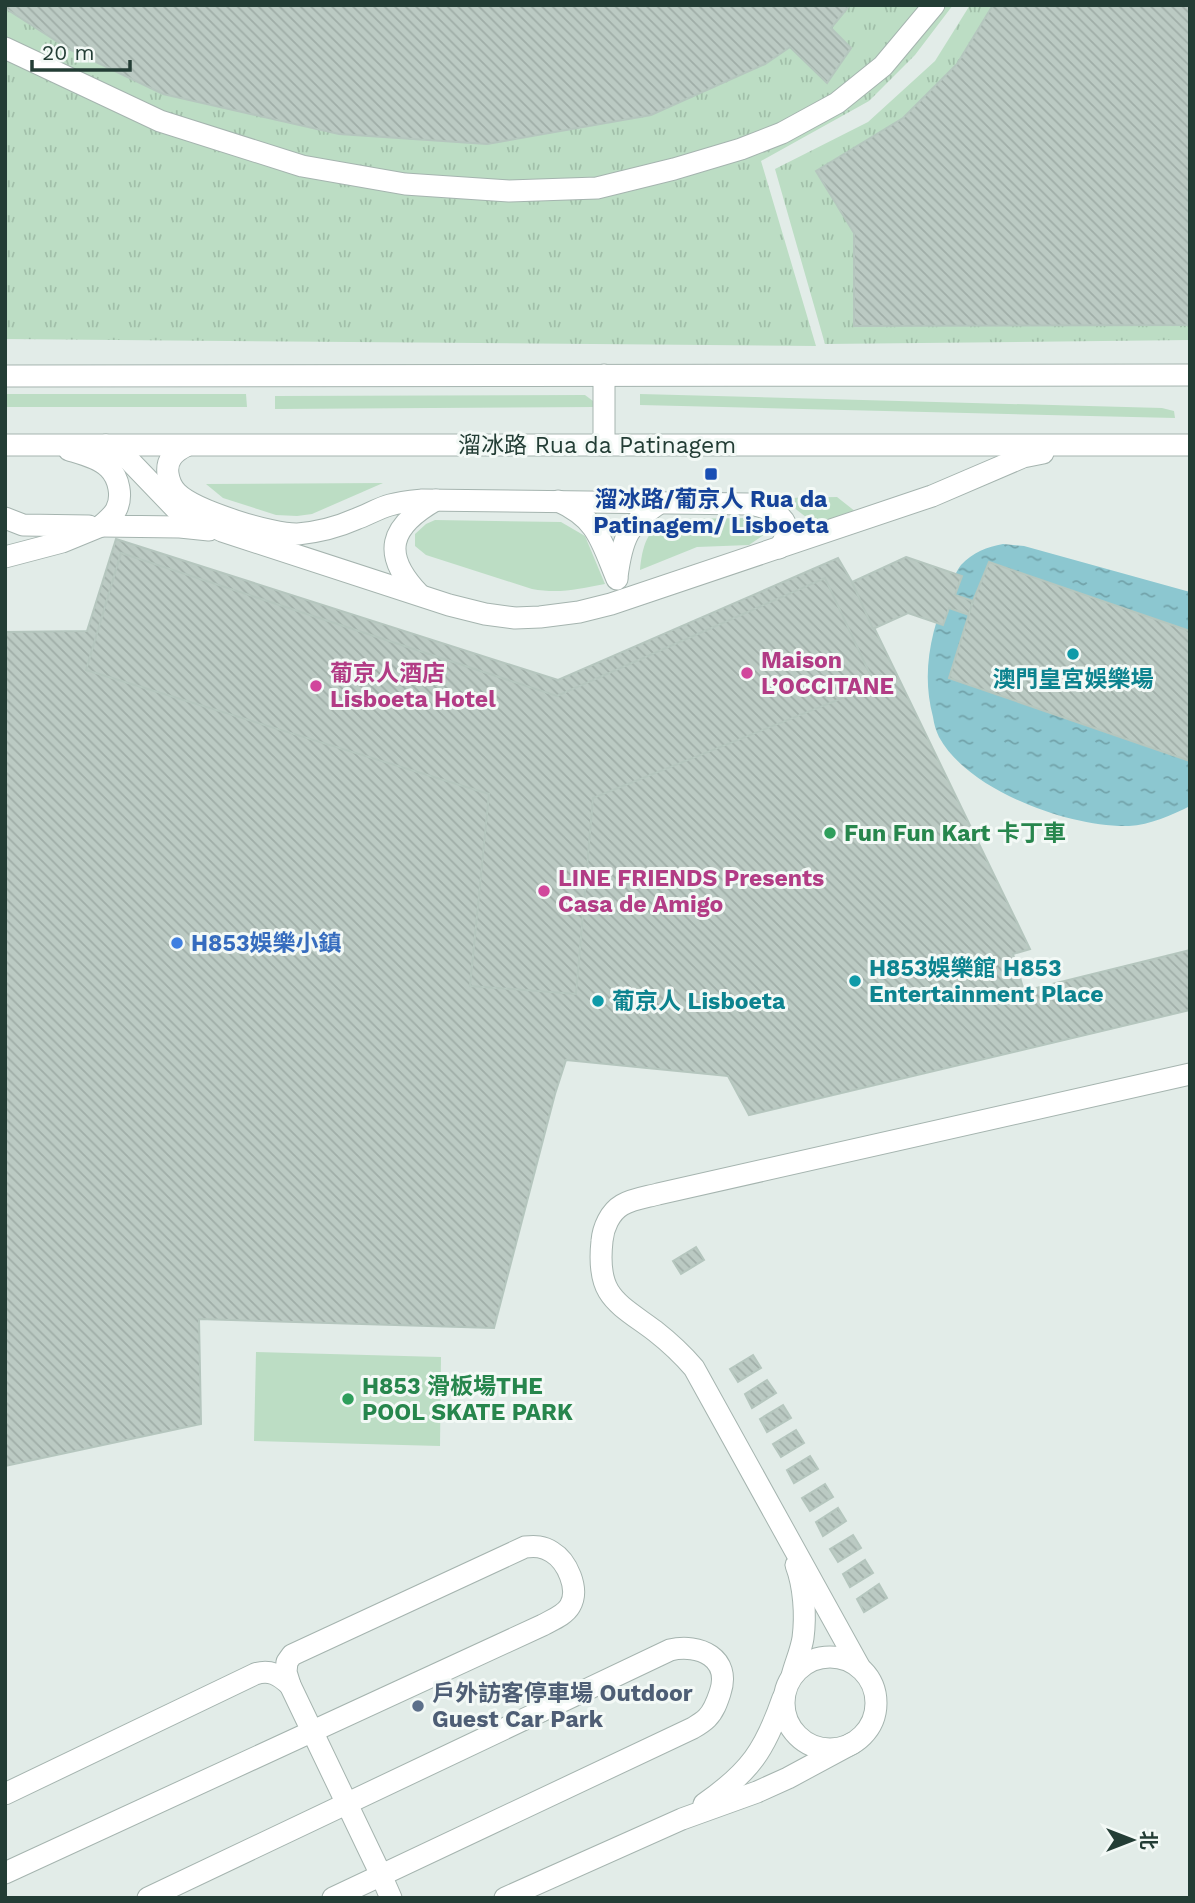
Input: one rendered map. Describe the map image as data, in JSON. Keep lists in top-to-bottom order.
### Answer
{
  "streets": {
    "street": ["溜冰路 Rua da Patinagem"]
  },
  "places": {
    "transit": ["溜冰路/葡京人 Rua da Patinagem/ Lisboeta"],
    "other": [
      "澳門皇宮娛樂場",
      "Maison L’OCCITANE",
      "葡京人酒店 Lisboeta Hotel",
      "Fun Fun Kart 卡丁車",
      "LINE FRIENDS Presents Casa de Amigo",
      "H853娛樂小鎮",
      "H853娛樂館 H853 Entertainment Place",
      "葡京人 Lisboeta",
      "H853 滑板場THE POOL SKATE PARK",
      "戶外訪客停車場 Outdoor Guest Car Park"
    ]
  },
  "scale_bar": "20 m",
  "north": "right"
}
